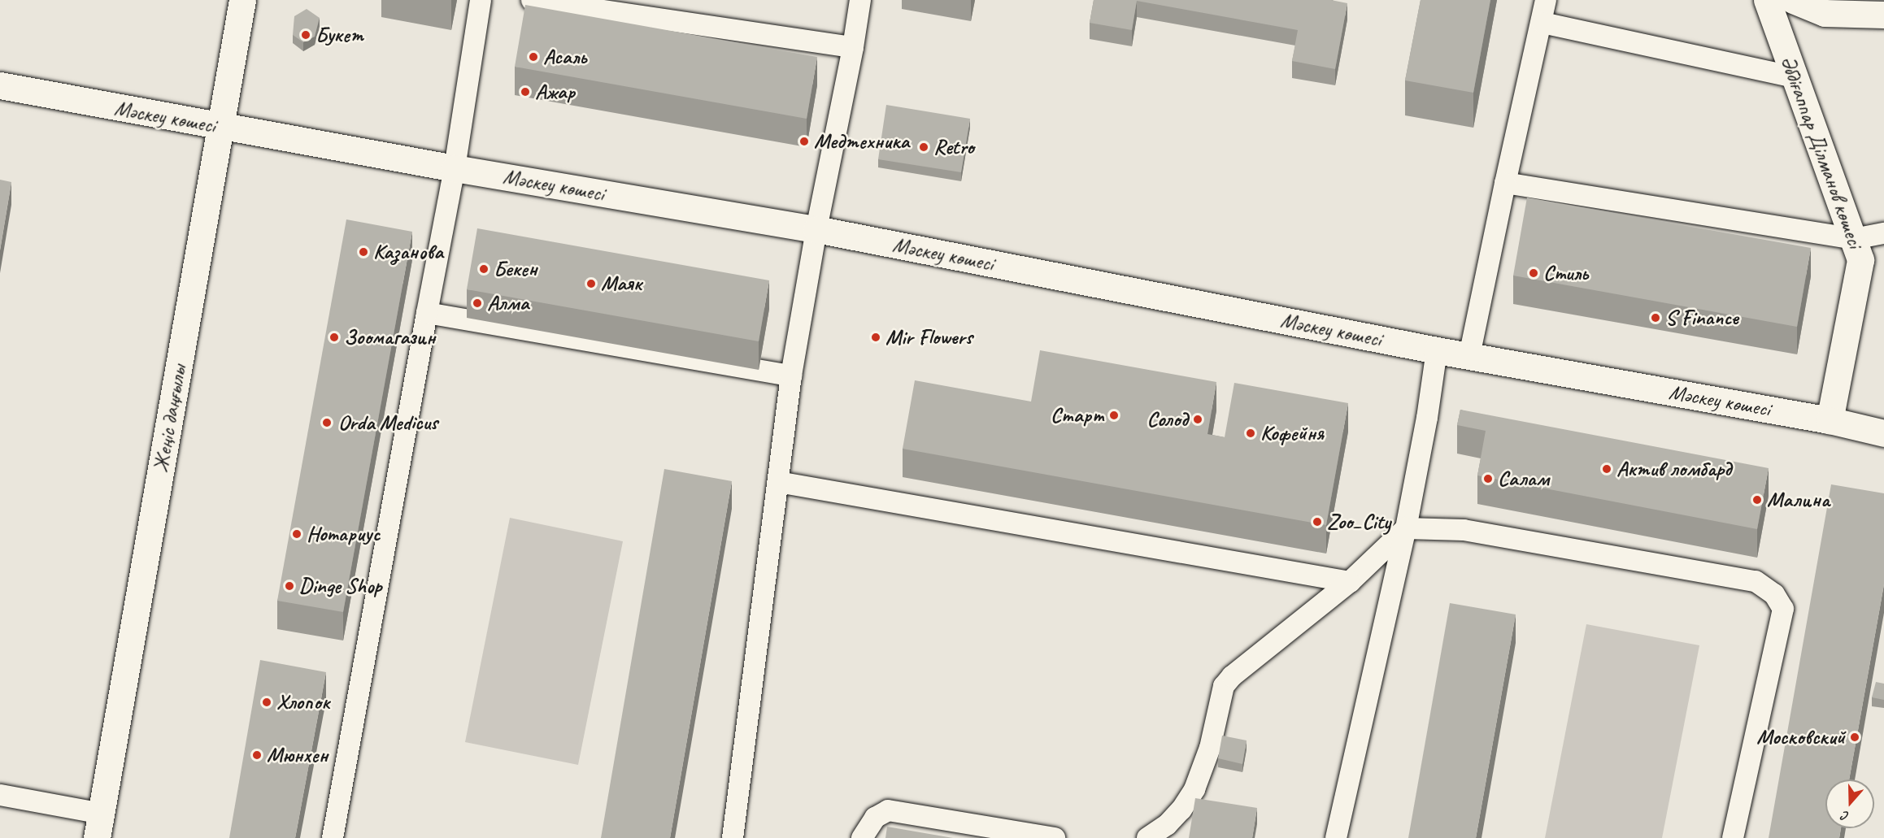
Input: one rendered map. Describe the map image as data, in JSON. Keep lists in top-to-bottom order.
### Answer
{
  "streets": {
    "street": ["Мәскеу көшесі", "Әбдіғаппар Ділманов көшесі", "Жеңіс даңғылы"]
  },
  "crossings": [
    ["Мәскеу көшесі", "Әбдіғаппар Ділманов көшесі"],
    ["Мәскеу көшесі", "Жеңіс даңғылы"]
  ],
  "places": [
    "Букет",
    "Асаль",
    "Ажар",
    "Медтехника",
    "Retro",
    "Казанова",
    "Бекен",
    "Стиль",
    "Маяк",
    "Алма",
    "S Finance",
    "Зоомагазин",
    "Mir Flowers",
    "Старт",
    "Солод",
    "Orda Medicus",
    "Кофейня",
    "Актив ломбард",
    "Салам",
    "Малина",
    "Zoo_City",
    "Нотариус",
    "Dinge Shop",
    "Хлопок",
    "Московский",
    "Мюнхен"
  ],
  "north": "bottom"
}
